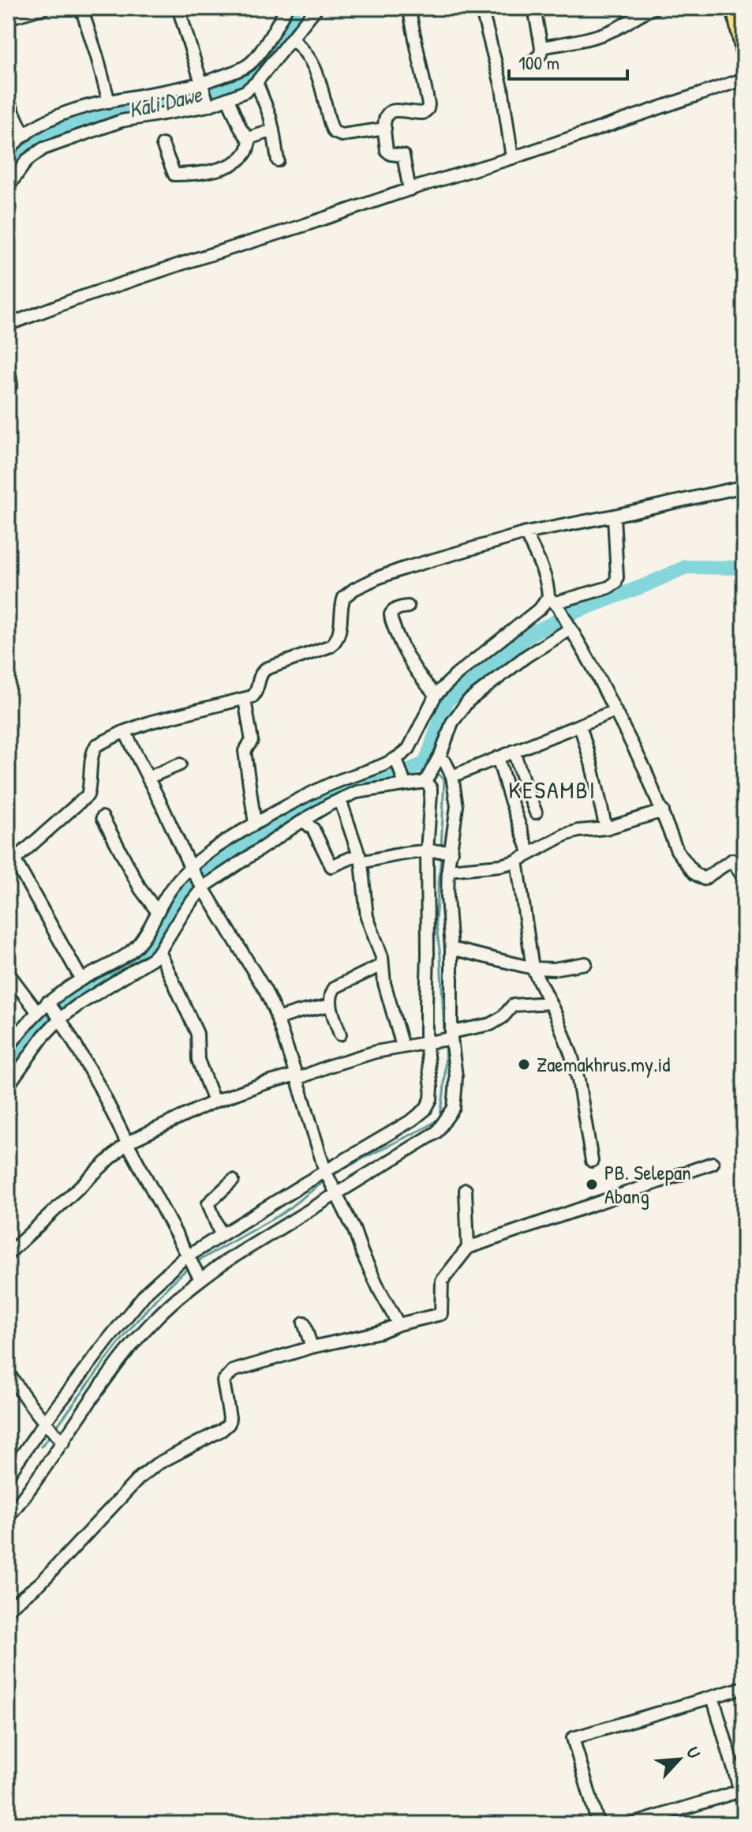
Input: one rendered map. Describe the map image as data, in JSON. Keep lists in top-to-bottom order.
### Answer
{
  "districts": ["KESAMBI"],
  "water": ["Kali Dawe"],
  "places": ["Zaemakhrus.my.id", "PB. Selepan Abang"],
  "scale_bar": "100 m",
  "north": "top right"
}
